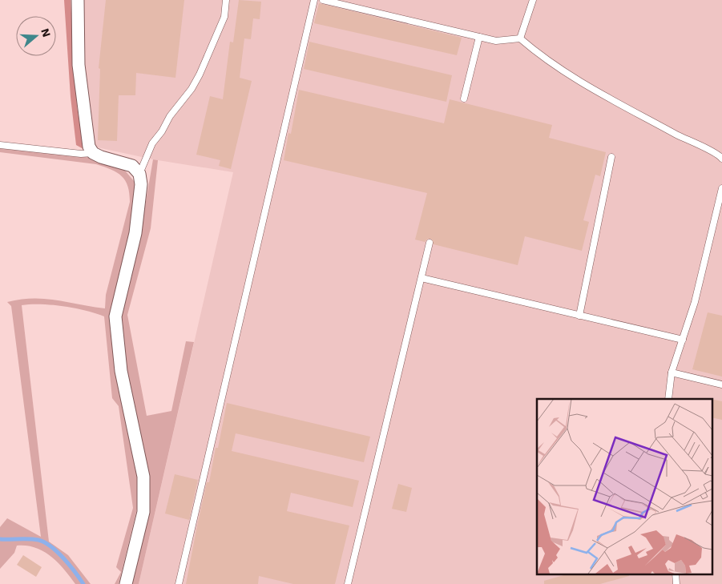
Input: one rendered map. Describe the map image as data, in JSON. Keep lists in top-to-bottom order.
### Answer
{
  "north": "right"
}
